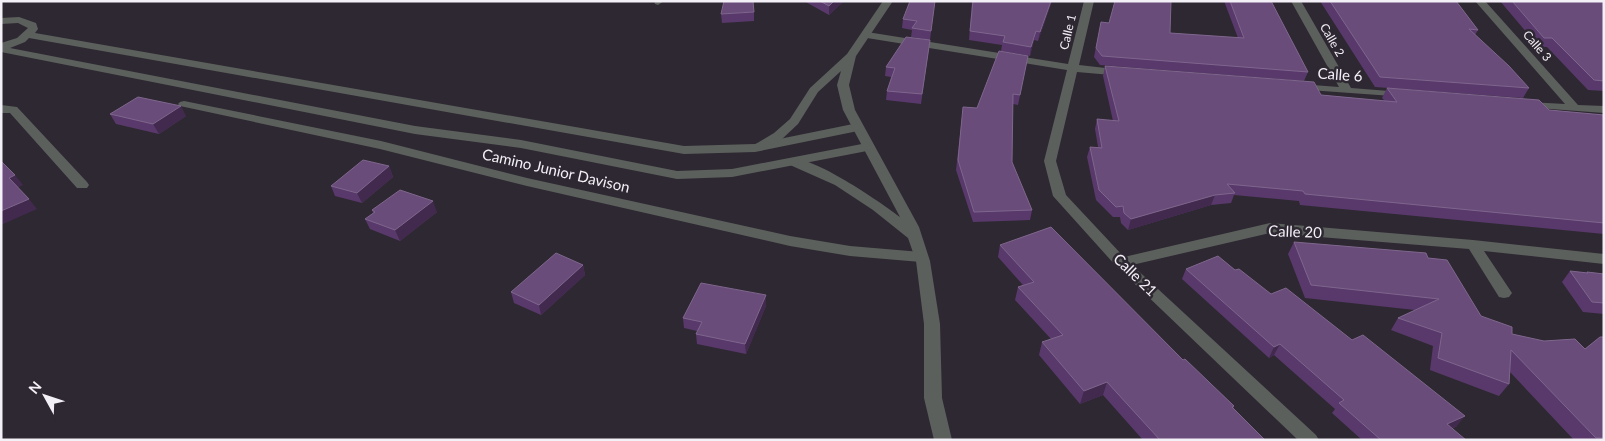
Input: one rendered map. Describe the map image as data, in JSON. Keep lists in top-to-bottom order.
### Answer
{
  "streets": {
    "street": [
      "Calle 1",
      "Calle 2",
      "Calle 3",
      "Calle 6",
      "Camino Junior Davison",
      "Calle 20",
      "Calle 21"
    ]
  },
  "crossings": [
    ["Calle 1", "Calle 21"],
    ["Calle 2", "Calle 6"],
    ["Calle 20", "Calle 21"]
  ],
  "north": "top left"
}
